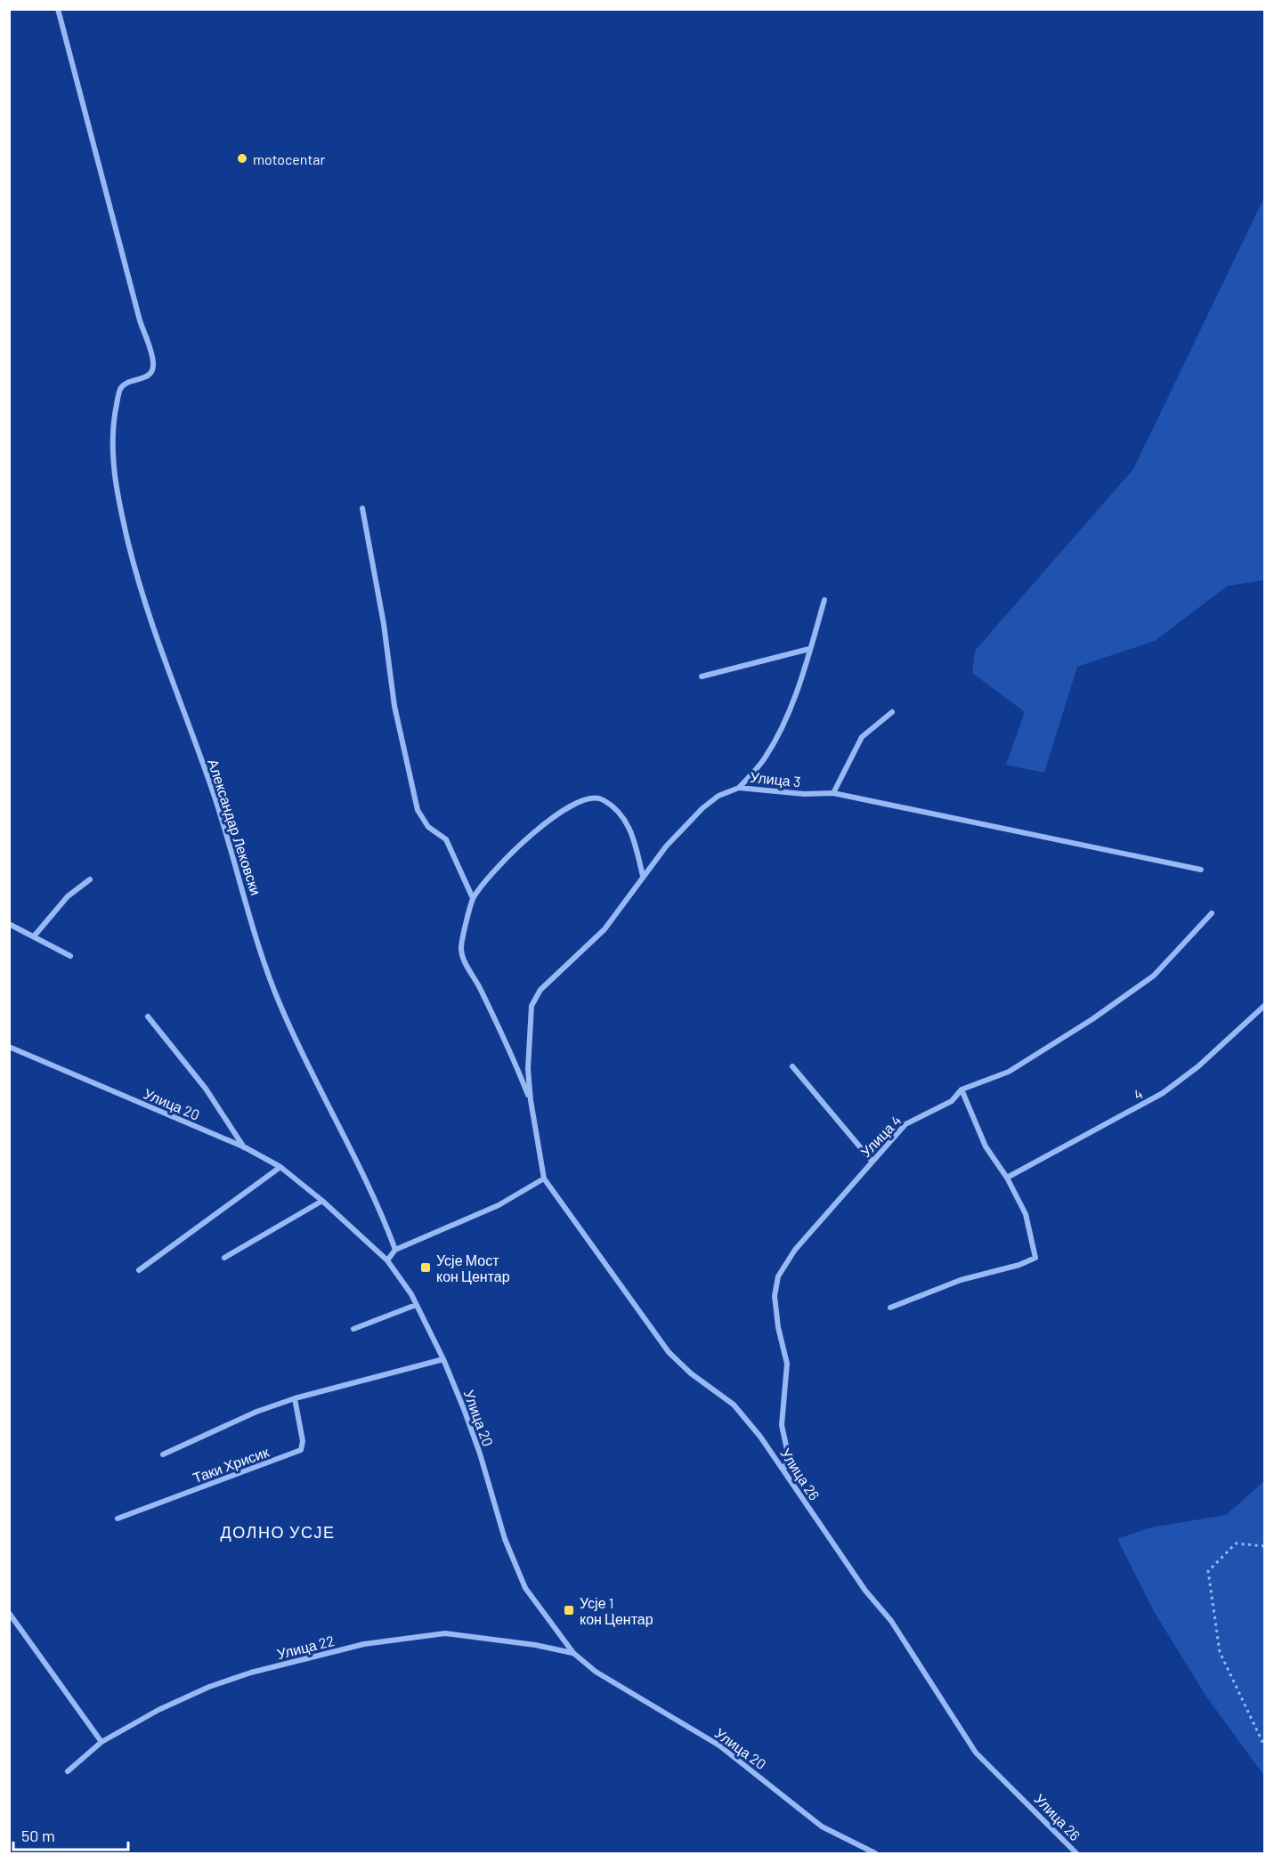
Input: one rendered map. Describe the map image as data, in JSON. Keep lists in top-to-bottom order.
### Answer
{
  "streets": {
    "street": [
      "Улица 3",
      "Александар Лековски",
      "4",
      "Улица 20",
      "Улица 4",
      "Таки Хрисик",
      "Улица 26",
      "Улица 22"
    ]
  },
  "crossings": [
    ["Улица 3", "Улица 26"],
    ["Улица 20", "Улица 22"],
    ["Улица 4", "Улица 26"]
  ],
  "districts": ["ДОЛНО УСЈЕ"],
  "places": {
    "other": ["motocentar"],
    "transit": ["Усје Мост кон Центар", "Усје 1 кон Центар"]
  },
  "scale_bar": "50 m"
}
